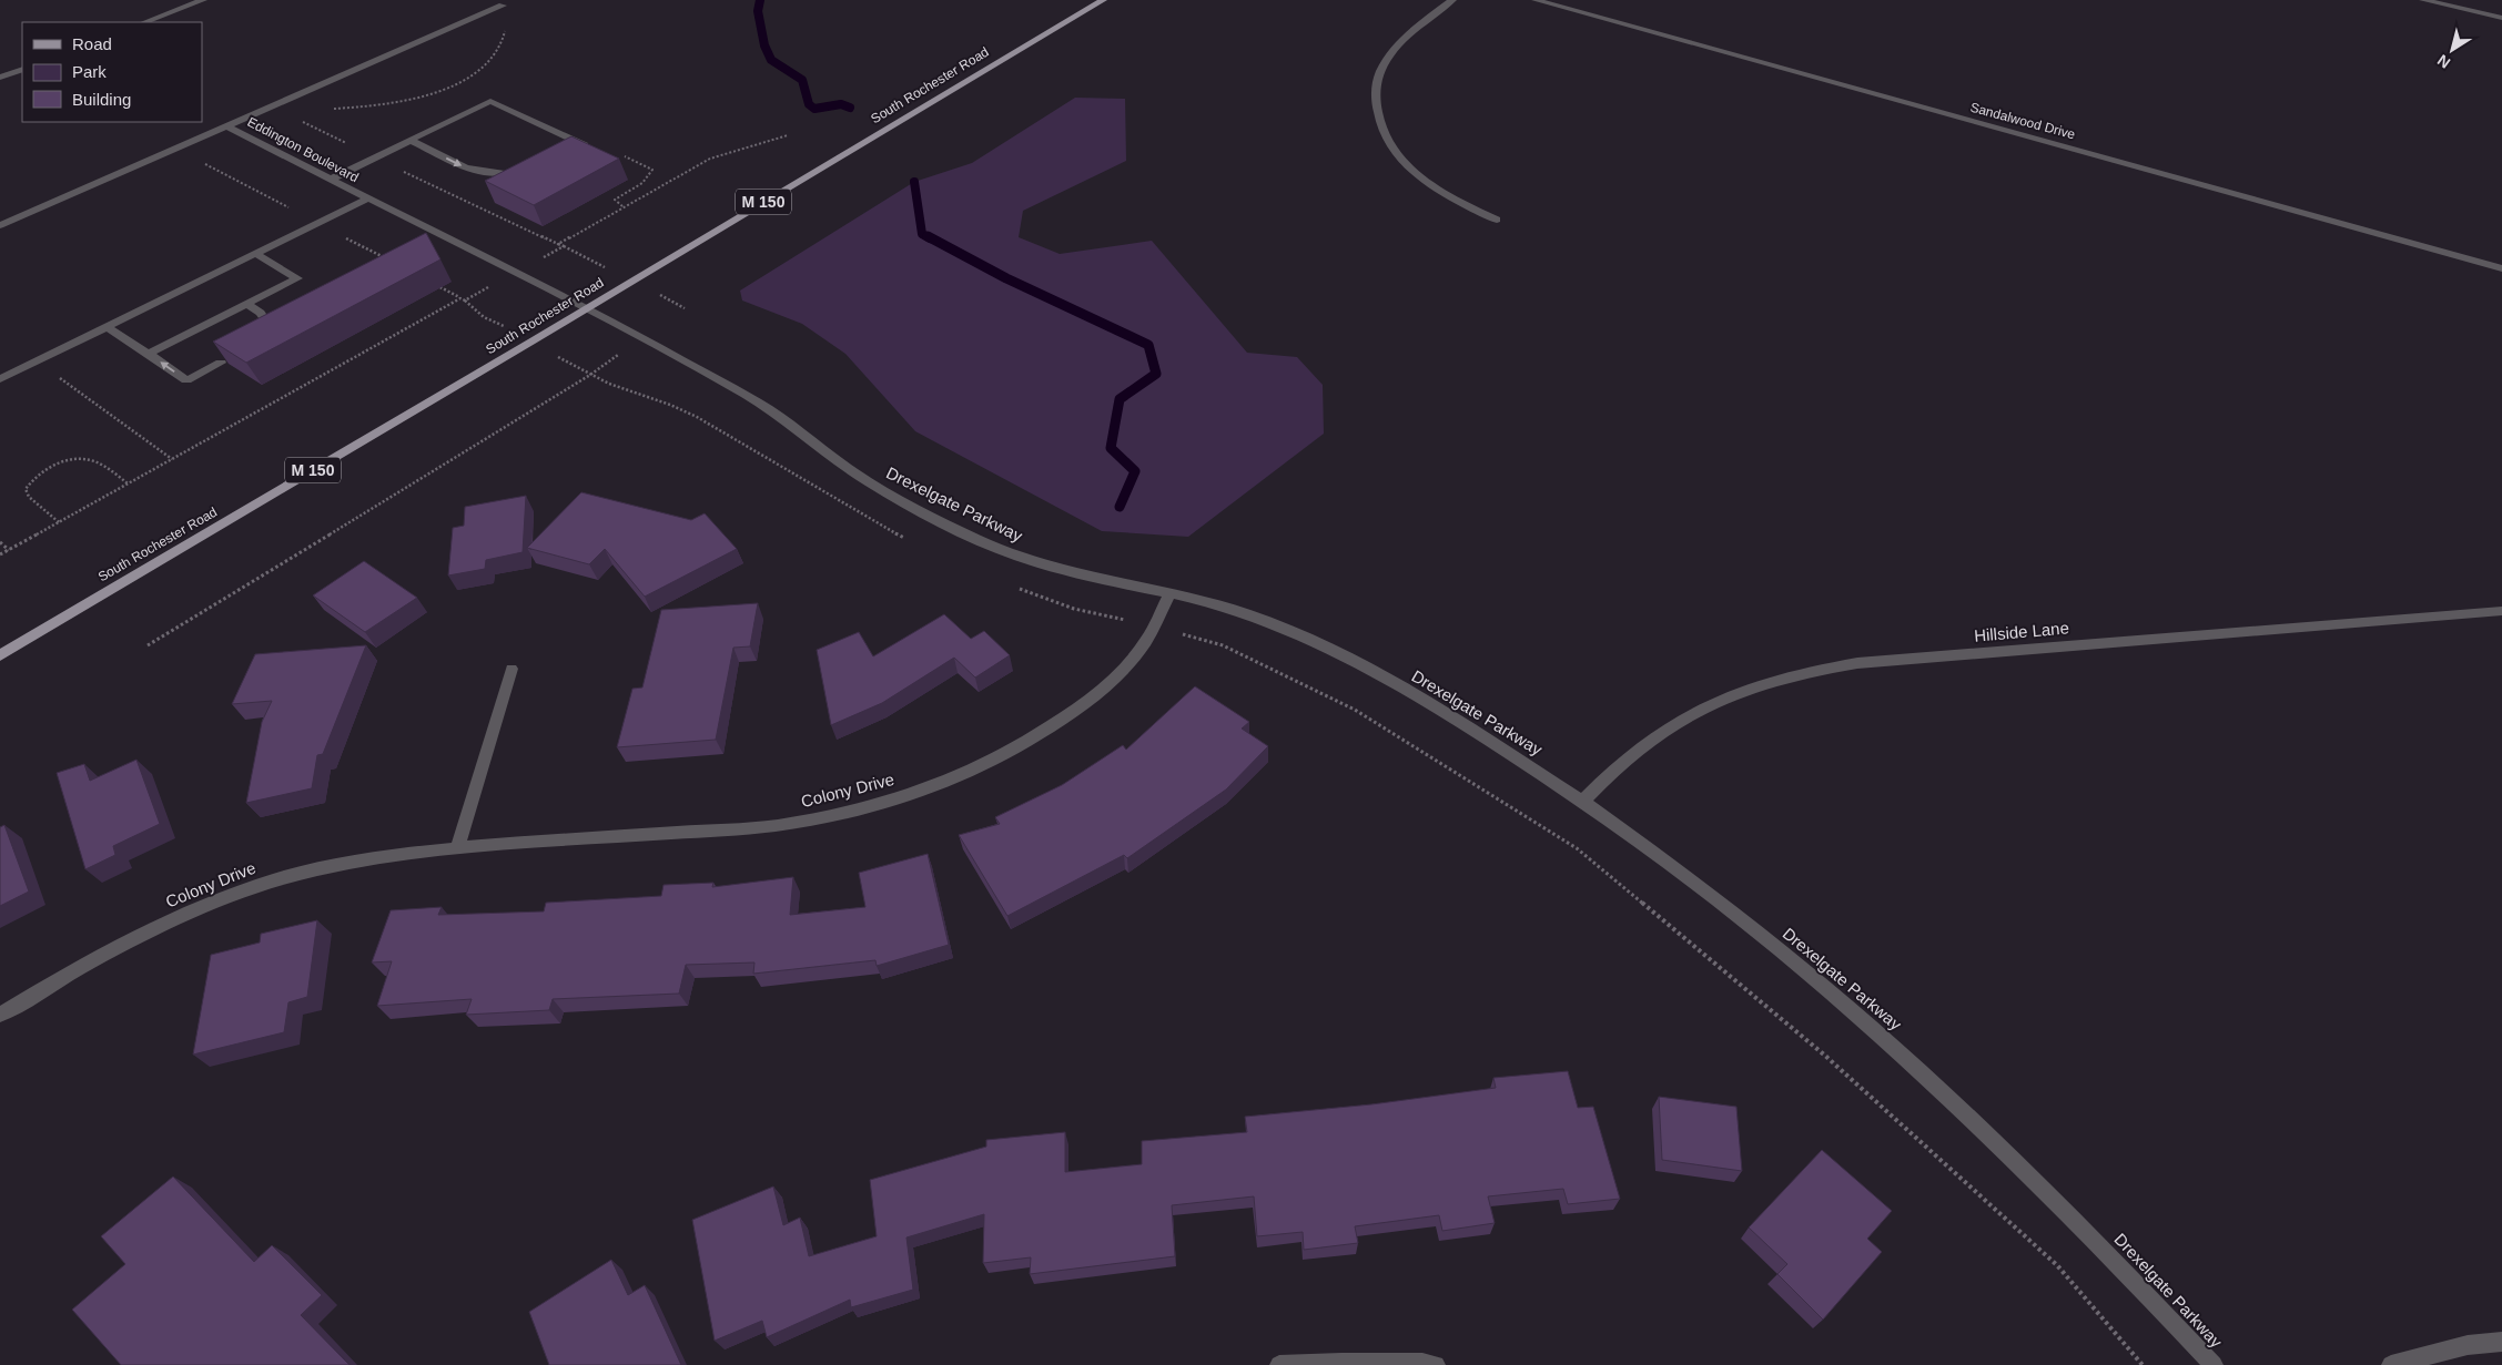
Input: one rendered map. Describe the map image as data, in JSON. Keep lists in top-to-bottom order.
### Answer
{
  "streets": {
    "main road": ["South Rochester Road", "M 150"],
    "street": [
      "Sandalwood Drive",
      "Eddington Boulevard",
      "Drexelgate Parkway",
      "Hillside Lane",
      "Colony Drive"
    ]
  },
  "crossings": [
    ["South Rochester Road", "Eddington Boulevard"],
    ["South Rochester Road", "Drexelgate Parkway"],
    ["Eddington Boulevard", "Drexelgate Parkway"],
    ["Drexelgate Parkway", "Hillside Lane"],
    ["Drexelgate Parkway", "Colony Drive"]
  ],
  "legend": ["Road", "Park", "Building"],
  "north": "bottom left"
}
